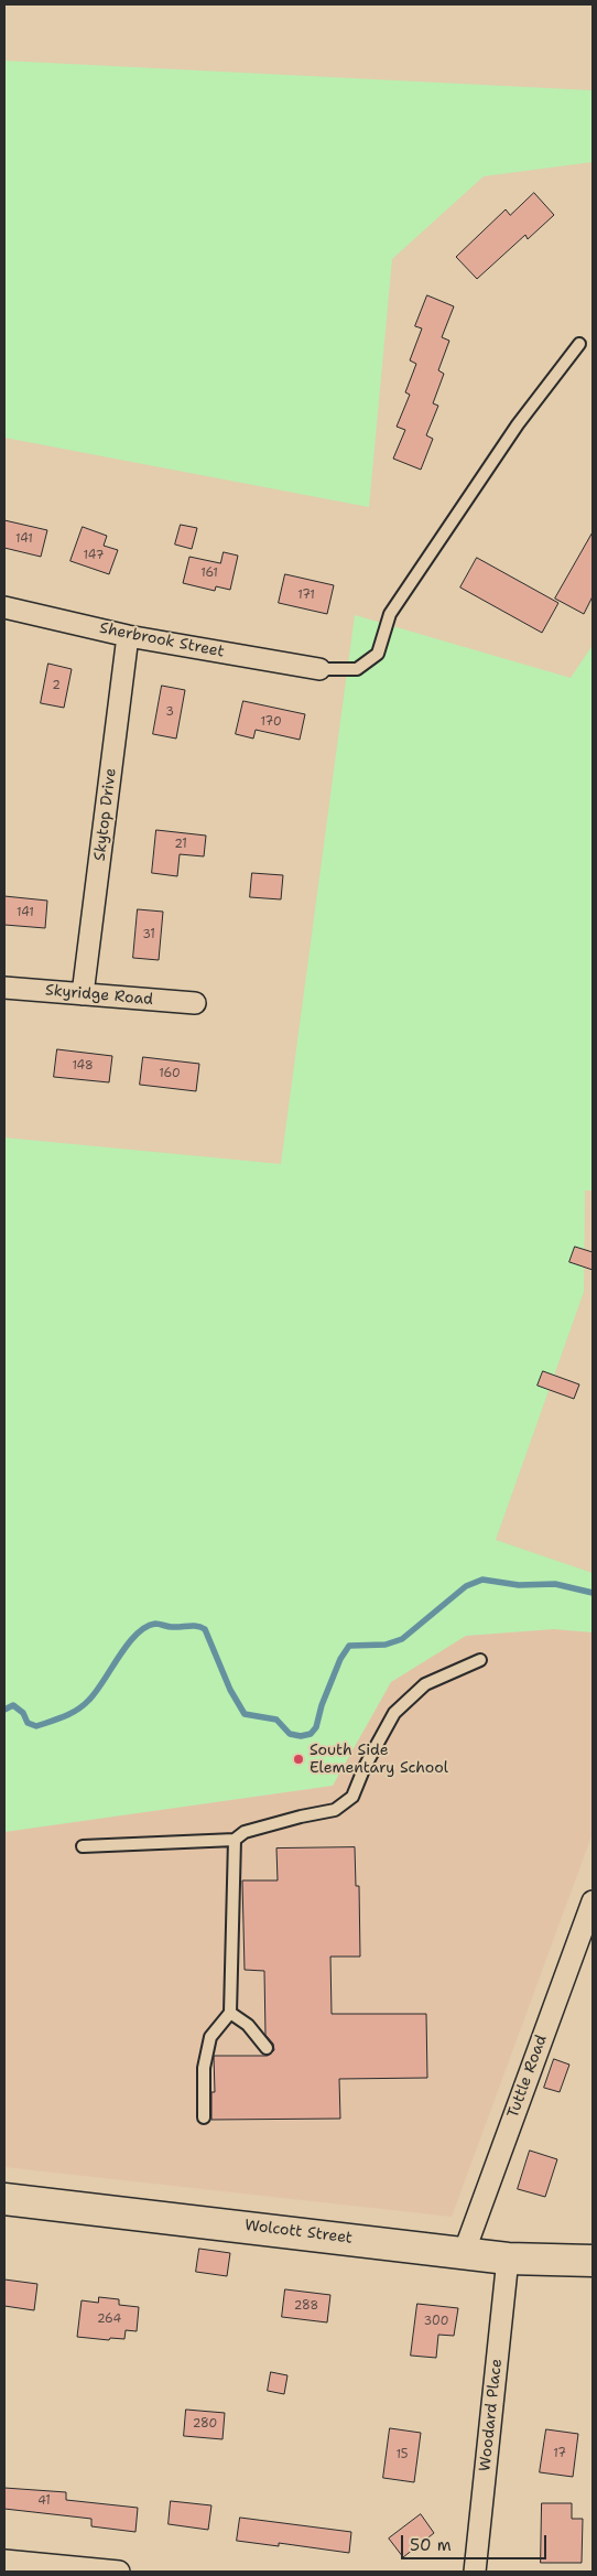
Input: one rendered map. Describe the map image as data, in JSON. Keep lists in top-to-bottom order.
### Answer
{
  "streets": {
    "main road": ["Wolcott Street"],
    "street": [
      "Sherbrook Street",
      "Skytop Drive",
      "Skyridge Road",
      "Tuttle Road",
      "Woodard Place"
    ]
  },
  "crossings": [
    ["Sherbrook Street", "Skytop Drive"],
    ["Skytop Drive", "Skyridge Road"],
    ["Tuttle Road", "Wolcott Street"],
    ["Wolcott Street", "Woodard Place"]
  ],
  "places": ["South Side Elementary School"],
  "house_numbers": [
    "141",
    "147",
    "161",
    "171",
    "2",
    "3",
    "170",
    "21",
    "141",
    "31",
    "148",
    "160",
    "288",
    "264",
    "300",
    "280",
    "17",
    "15",
    "41"
  ],
  "scale_bar": "50 m"
}
